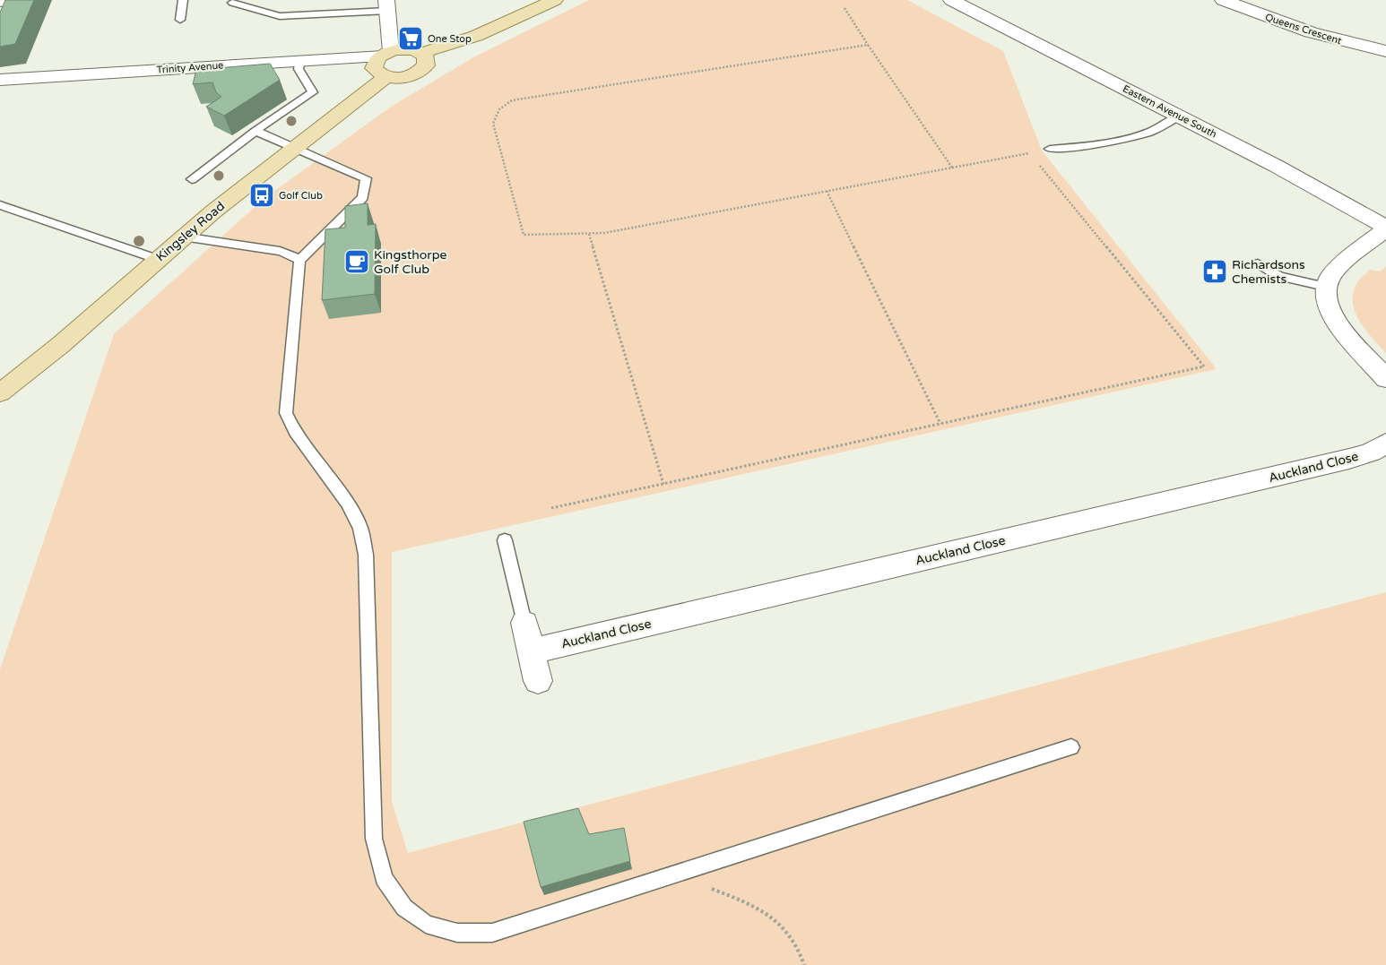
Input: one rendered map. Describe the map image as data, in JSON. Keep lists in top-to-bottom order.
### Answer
{
  "streets": {
    "main road": ["Kingsley Road"],
    "street": [
      "Queens Crescent",
      "Trinity Avenue",
      "Eastern Avenue South",
      "Auckland Close"
    ]
  },
  "places": {
    "supermarket": ["One Stop"],
    "bus stop": ["Golf Club"],
    "cafe": ["Kingsthorpe Golf Club"],
    "pharmacy": ["Richardsons Chemists"]
  }
}
